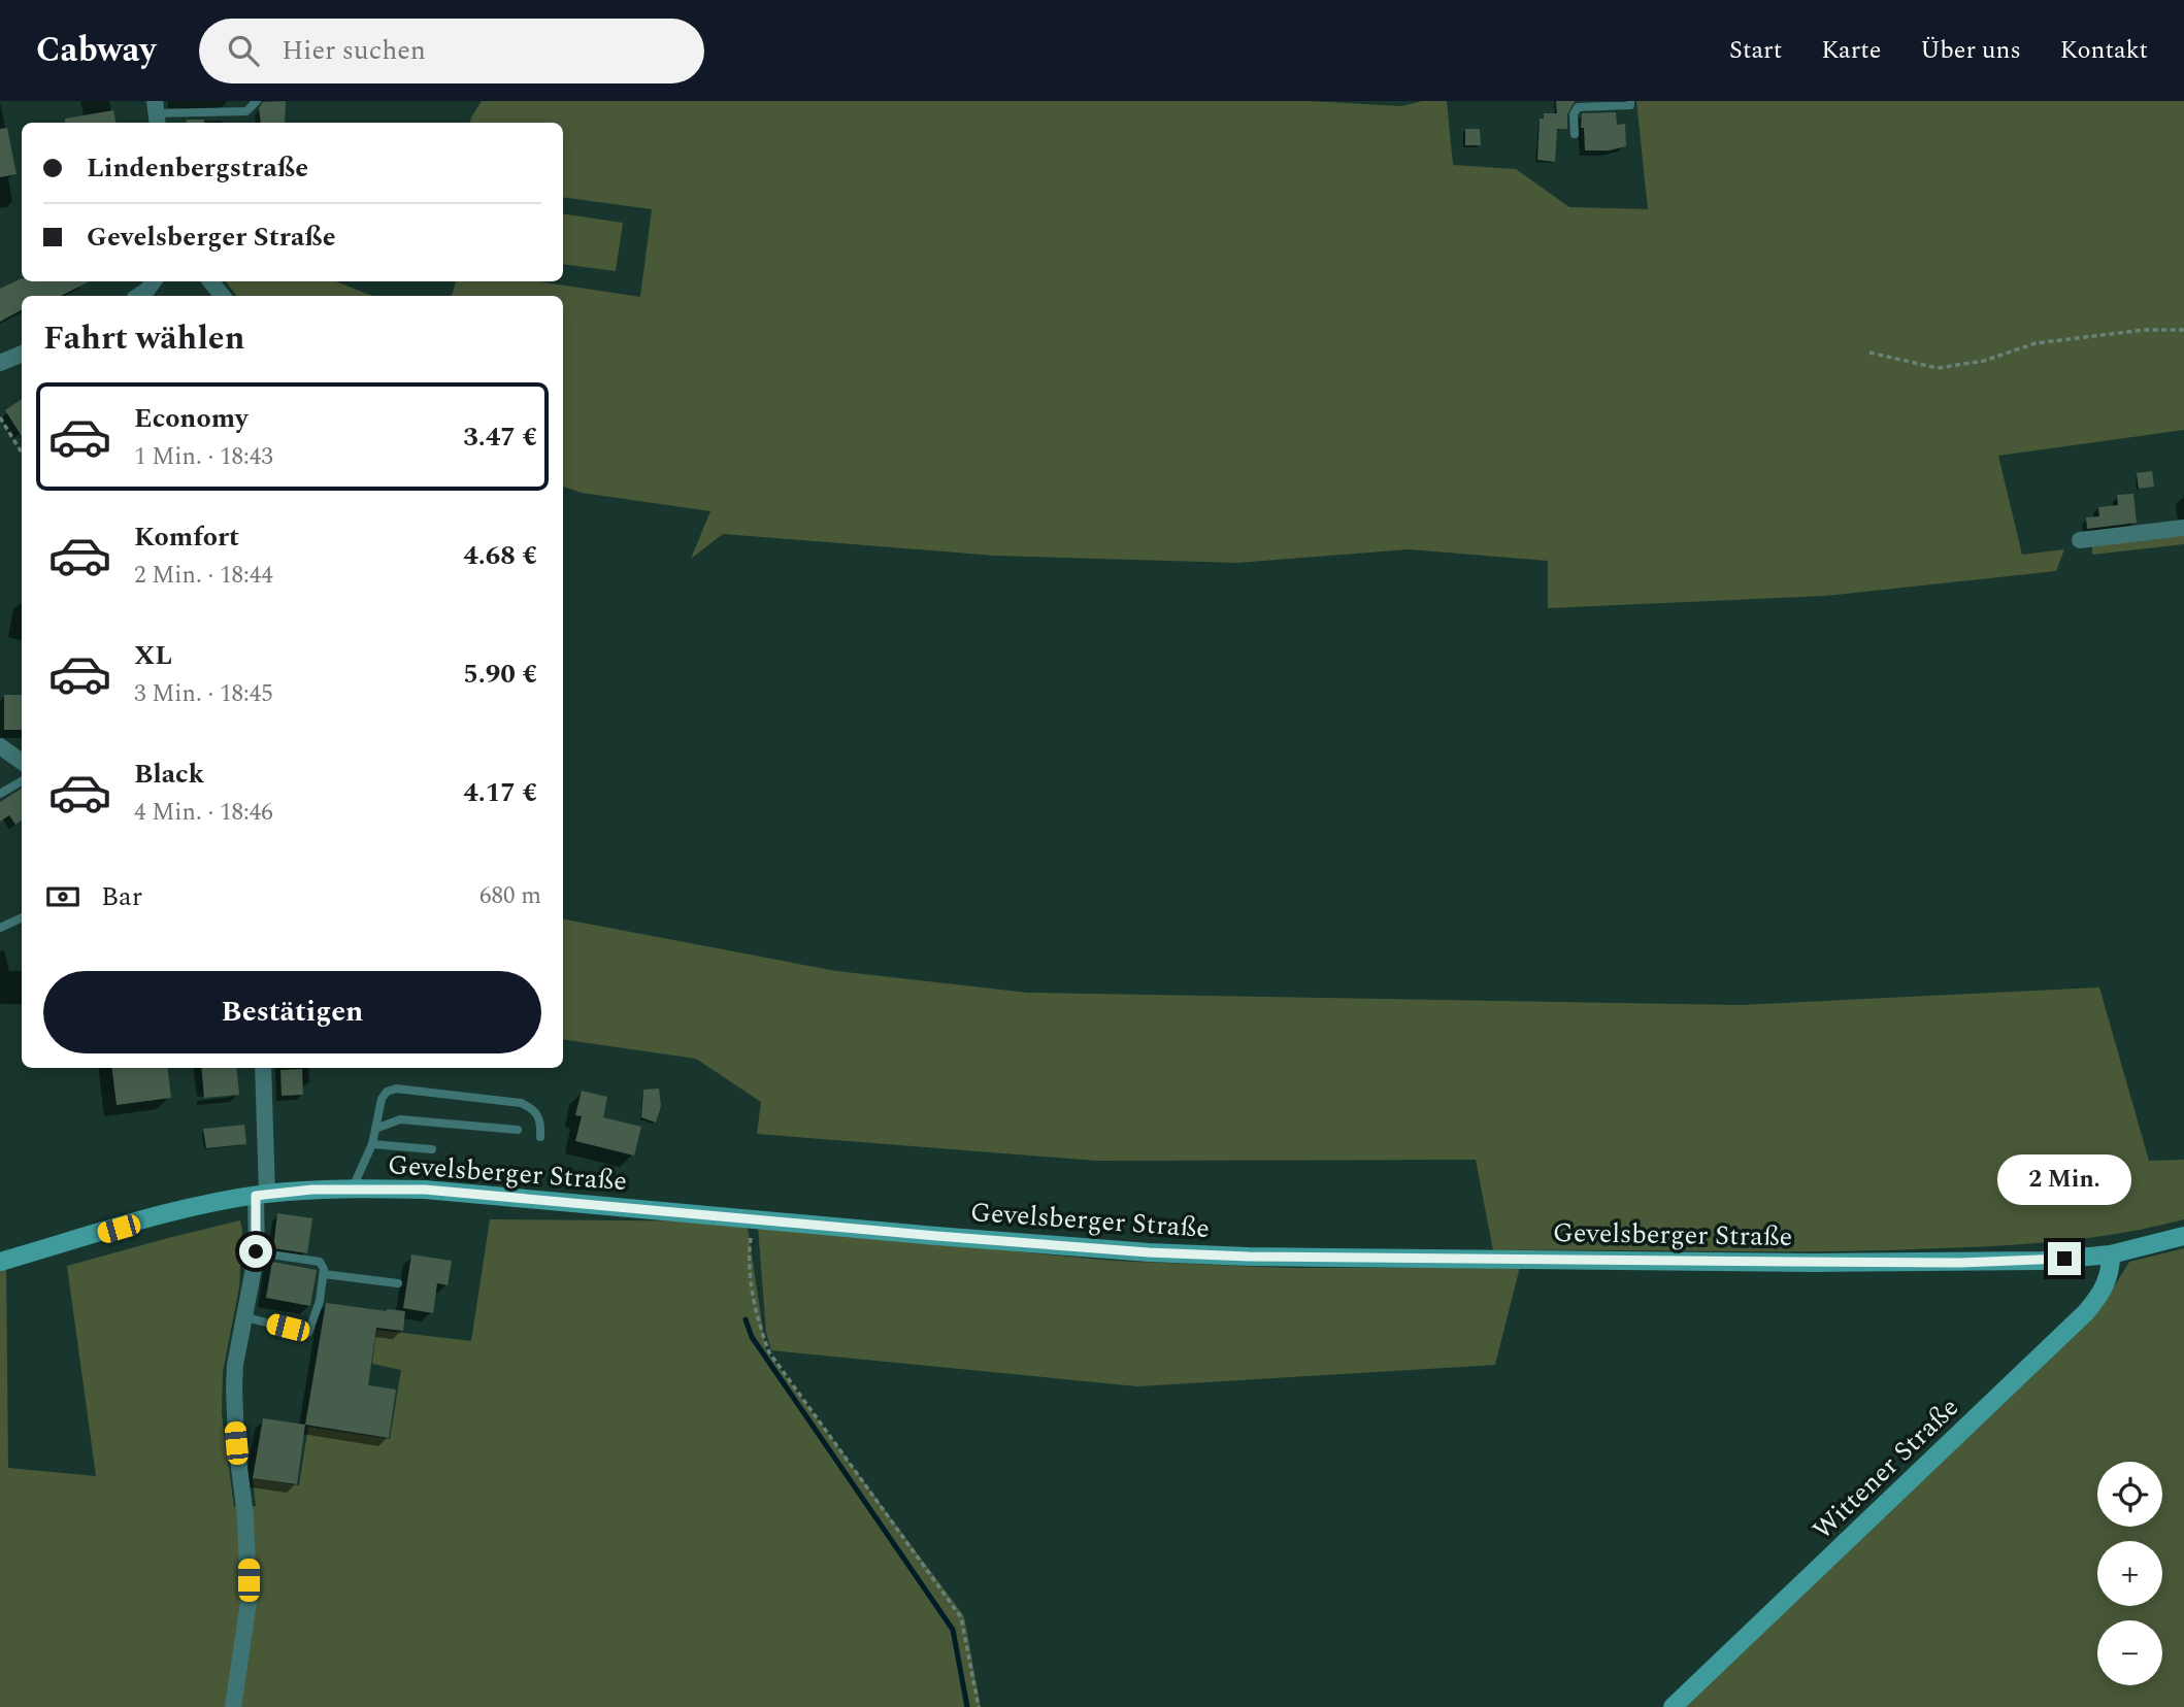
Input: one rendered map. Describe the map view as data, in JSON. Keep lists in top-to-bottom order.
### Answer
{
  "streets": {
    "main road": ["Gevelsberger Straße", "Wittener Straße"]
  },
  "crossings": [
    ["Gevelsberger Straße", "Wittener Straße"]
  ],
  "page": {
    "header": "Cabway",
    "search": "Hier suchen",
    "nav": [
      "Start",
      "Karte",
      "Über uns",
      "Kontakt"
    ],
    "banner": ["Lindenbergstraße", "Gevelsberger Straße"],
    "heading": "Fahrt wählen",
    "list": [
      {
        "name": "Economy",
        "note": "1 Min. · 18:43",
        "value": "3.47 €"
      },
      {
        "name": "Komfort",
        "note": "2 Min. · 18:44",
        "value": "4.68 €"
      },
      {
        "name": "XL",
        "note": "3 Min. · 18:45",
        "value": "5.90 €"
      },
      {
        "name": "Black",
        "note": "4 Min. · 18:46",
        "value": "4.17 €"
      }
    ],
    "pay": ["Bar", "680 m"],
    "buttons": "Bestätigen",
    "bubble": "2 Min.",
    "map_buttons": ["+", "−"]
  }
}
